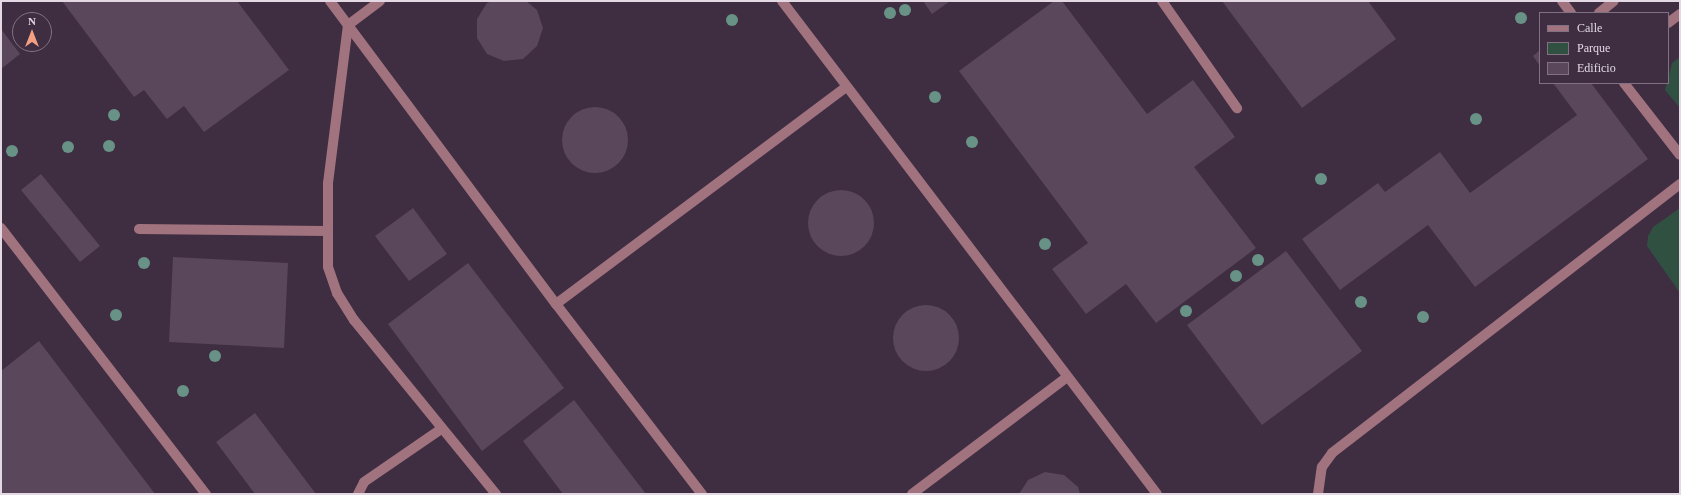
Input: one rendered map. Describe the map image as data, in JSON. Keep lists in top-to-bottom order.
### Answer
{
  "legend": ["Calle", "Parque", "Edificio"],
  "north": "top"
}
